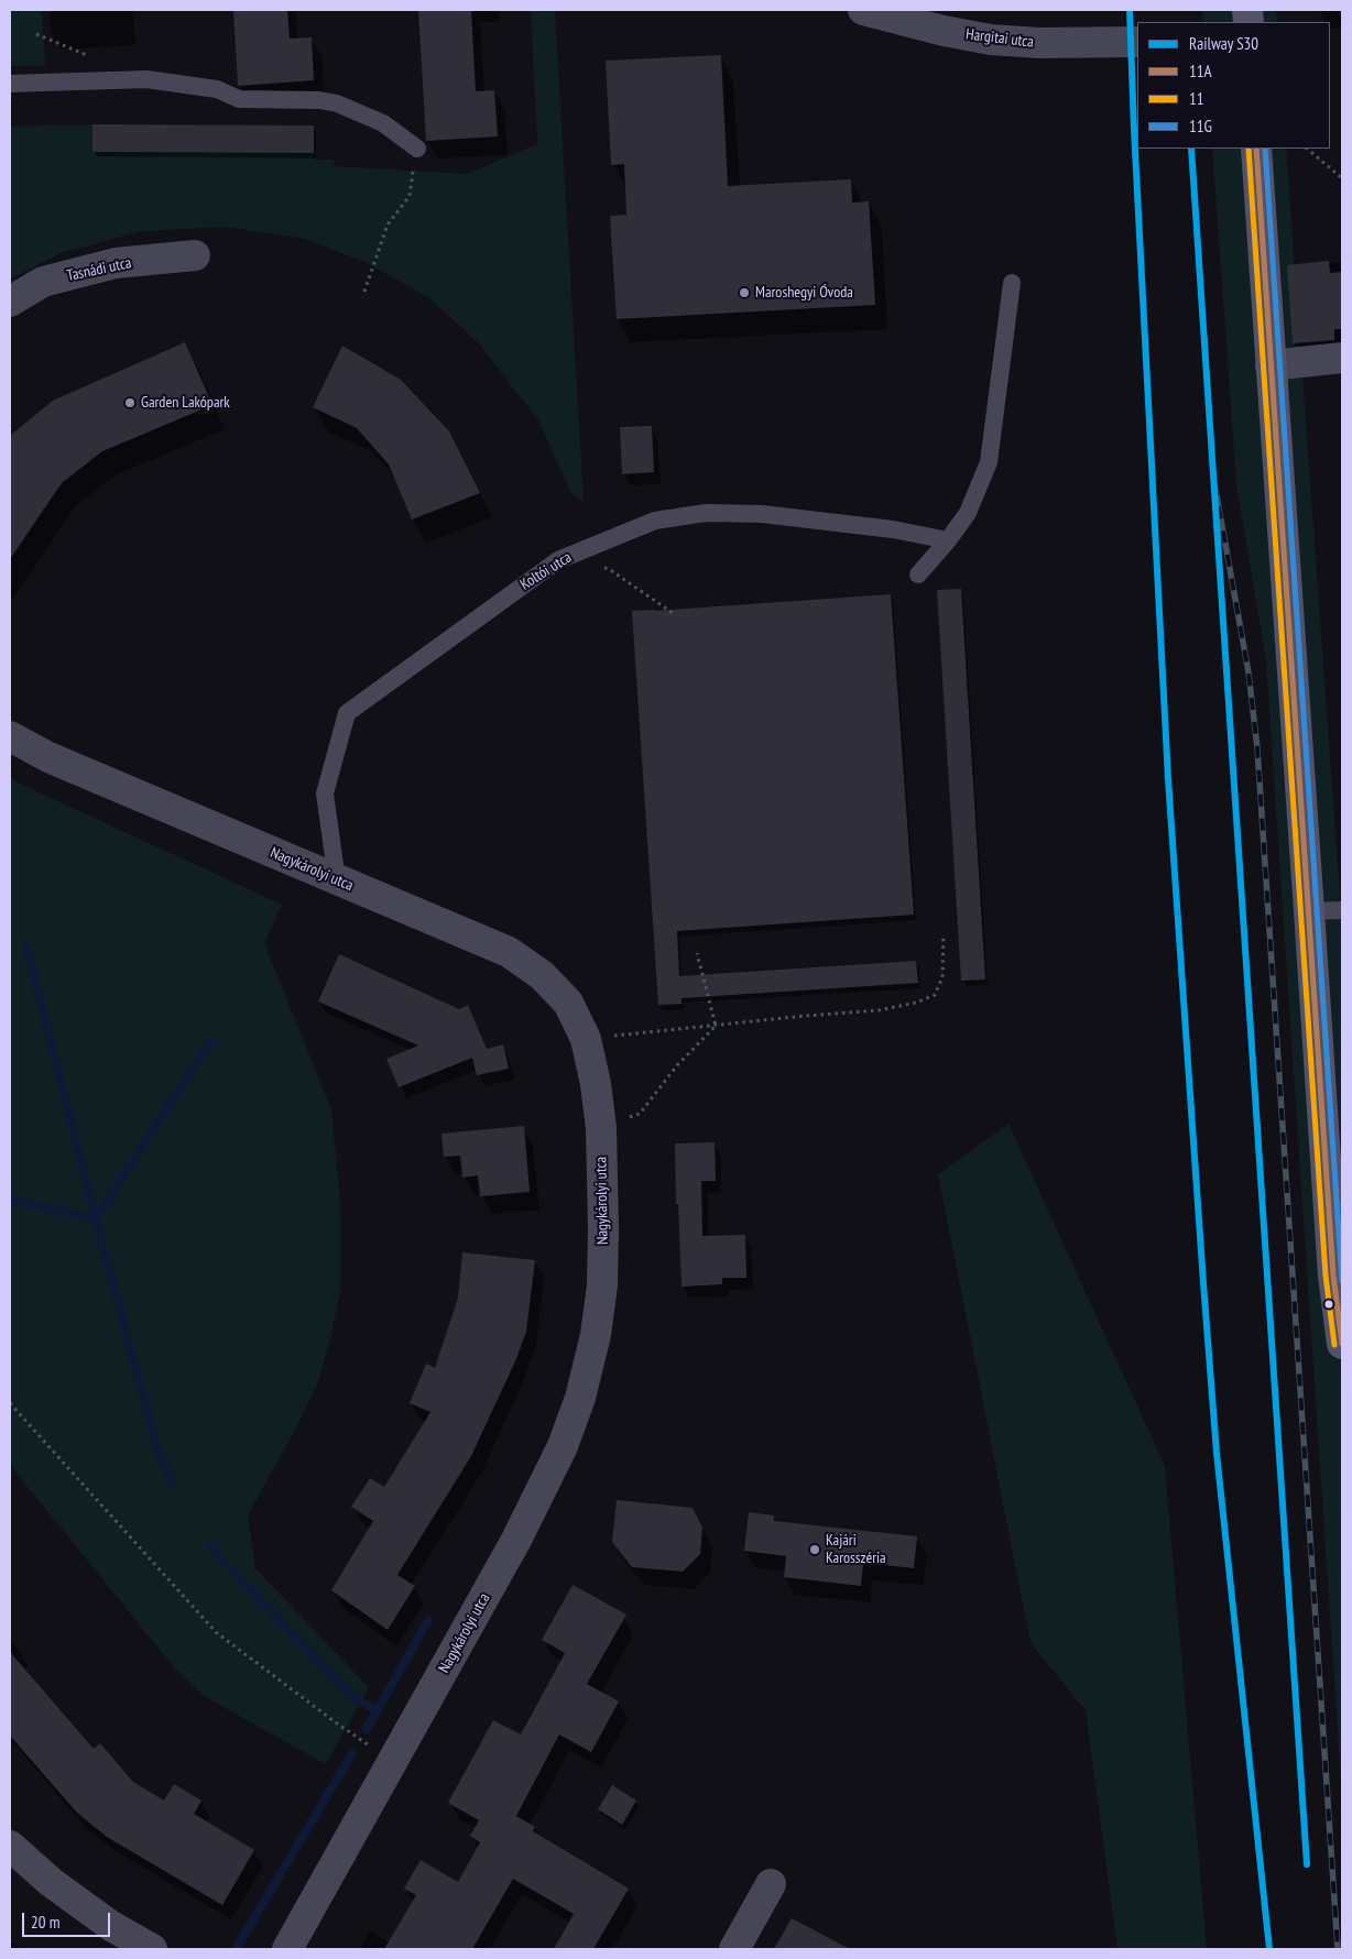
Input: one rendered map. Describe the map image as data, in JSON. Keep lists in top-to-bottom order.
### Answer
{
  "streets": {
    "street": ["Hargitai utca", "Tasnádi utca", "Nagykárolyi utca"],
    "lane": ["Koltói utca"]
  },
  "crossings": [
    ["Koltói utca", "Nagykárolyi utca"]
  ],
  "places": ["Maroshegyi Óvoda", "Garden Lakópark", "Kajári Karosszéria"],
  "lines": [
    "rail line S30",
    "transit line 11A",
    "transit line 11",
    "transit line 11G"
  ],
  "legend": [
    "Railway S30",
    "11A",
    "11",
    "11G"
  ],
  "scale_bar": "20 m"
}
